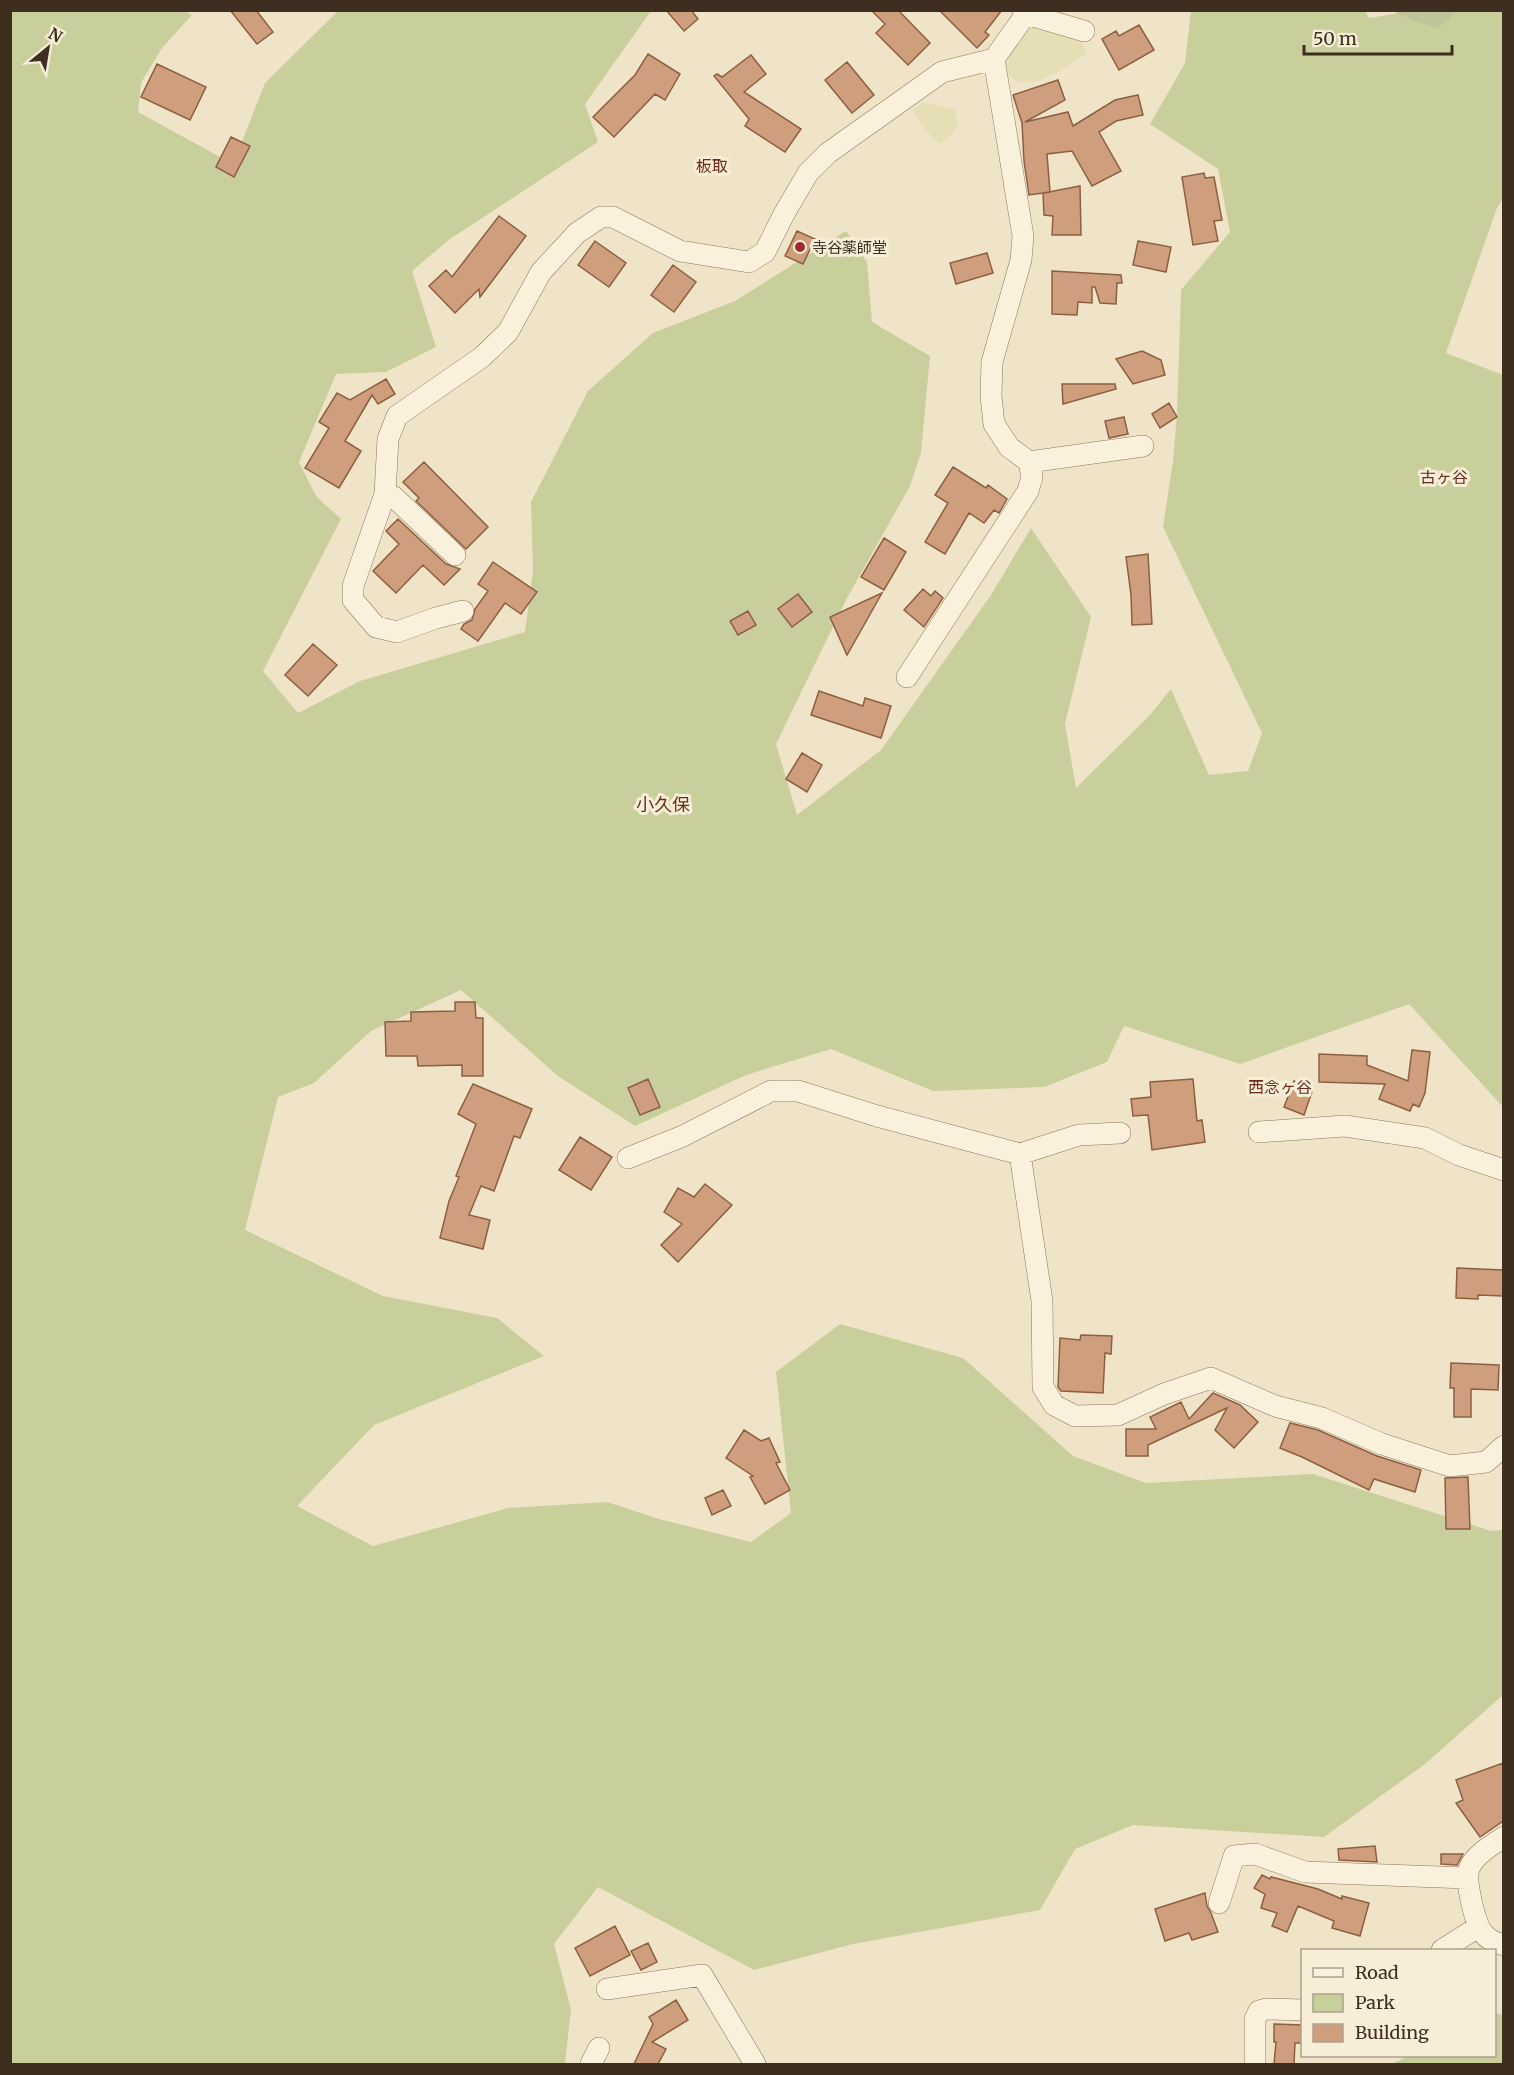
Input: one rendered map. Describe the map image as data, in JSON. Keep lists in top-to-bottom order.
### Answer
{
  "districts": [
    "板取",
    "古ヶ谷",
    "小久保",
    "西念ヶ谷"
  ],
  "places": ["寺谷薬師堂"],
  "legend": ["Road", "Park", "Building"],
  "scale_bar": "50 m",
  "north": "top right"
}
